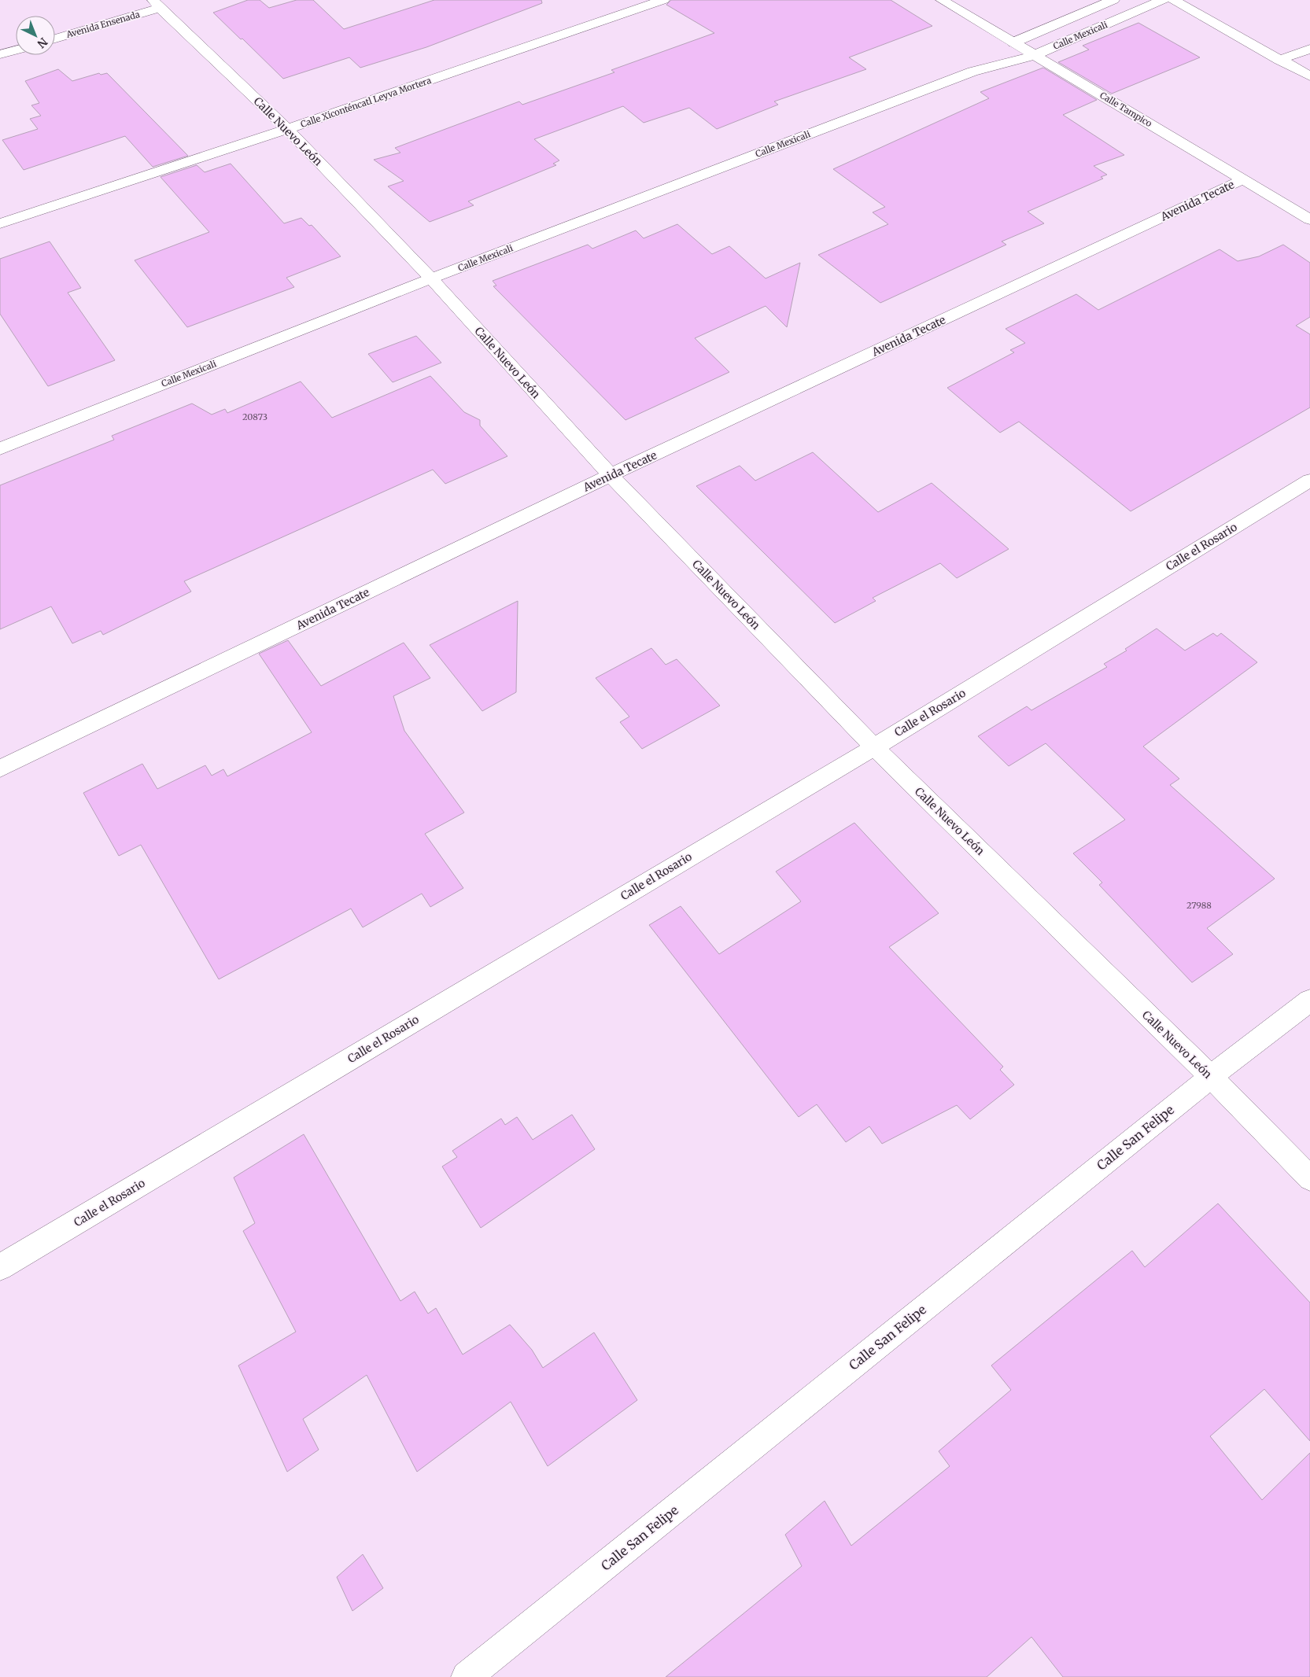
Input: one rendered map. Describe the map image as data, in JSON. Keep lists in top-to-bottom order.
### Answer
{
  "streets": {
    "street": [
      "Avenida Ensenada",
      "Calle Mexicali",
      "Calle Xiconténcatl Leyva Mortera",
      "Calle Tampico",
      "Calle Nuevo León",
      "Avenida Tecate",
      "Calle el Rosario",
      "Calle San Felipe"
    ]
  },
  "crossings": [
    ["Avenida Ensenada", "Calle Nuevo León"],
    ["Calle Mexicali", "Calle Tampico"],
    ["Calle Mexicali", "Calle Nuevo León"],
    ["Calle Xiconténcatl Leyva Mortera", "Calle Nuevo León"],
    ["Calle Tampico", "Avenida Tecate"],
    ["Calle Nuevo León", "Avenida Tecate"],
    ["Calle Nuevo León", "Calle el Rosario"],
    ["Calle Nuevo León", "Calle San Felipe"]
  ],
  "house_numbers": ["20873", "27988"],
  "north": "bottom right"
}
